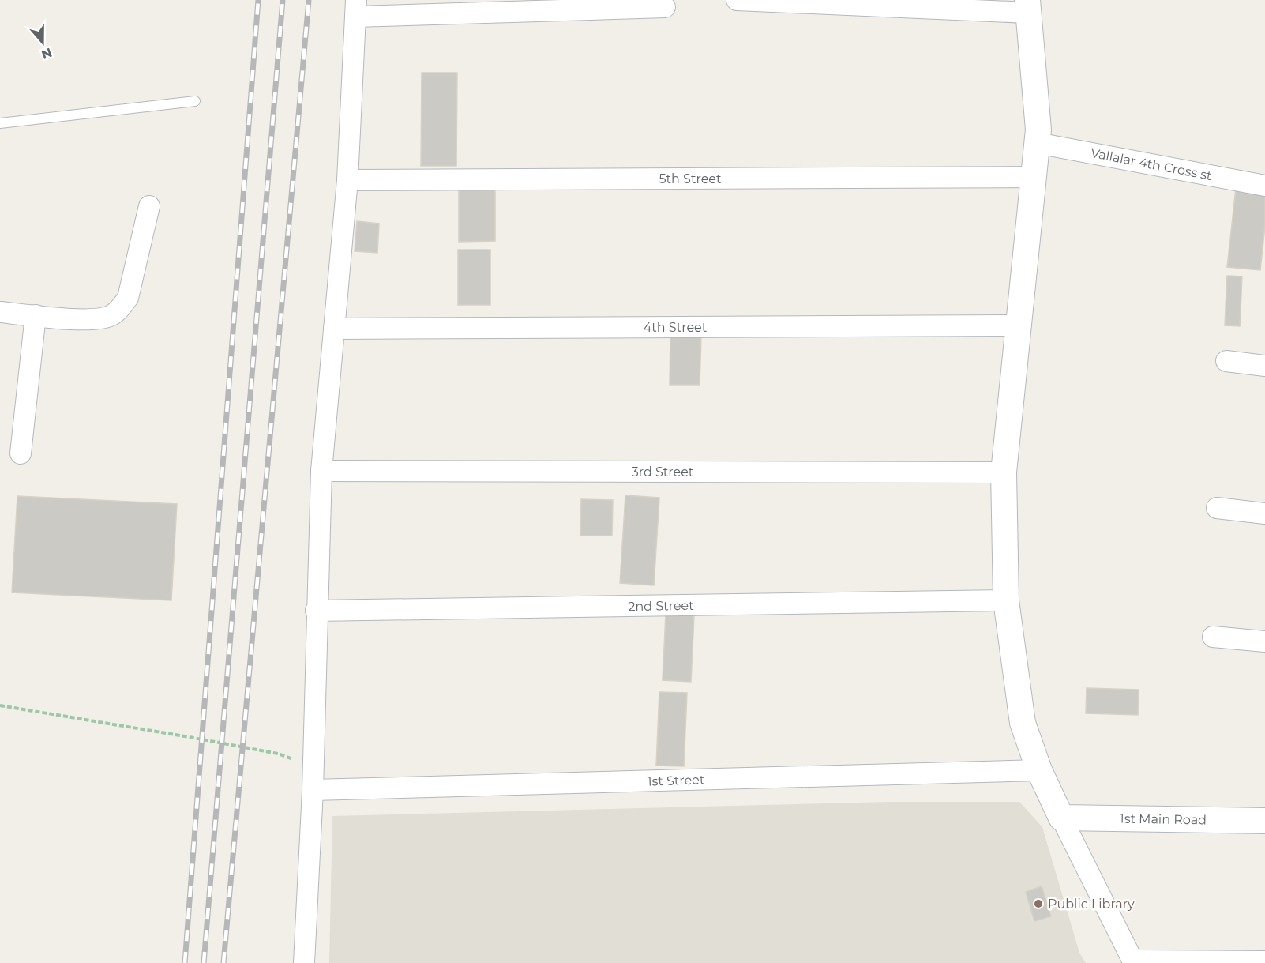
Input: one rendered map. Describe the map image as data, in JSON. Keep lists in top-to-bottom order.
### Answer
{
  "streets": {
    "street": [
      "Vallalar 4th Cross st",
      "5th Street",
      "4th Street",
      "3rd Street",
      "2nd Street",
      "1st Street",
      "1st Main Road"
    ]
  },
  "places": ["Public Library"],
  "north": "bottom"
}
